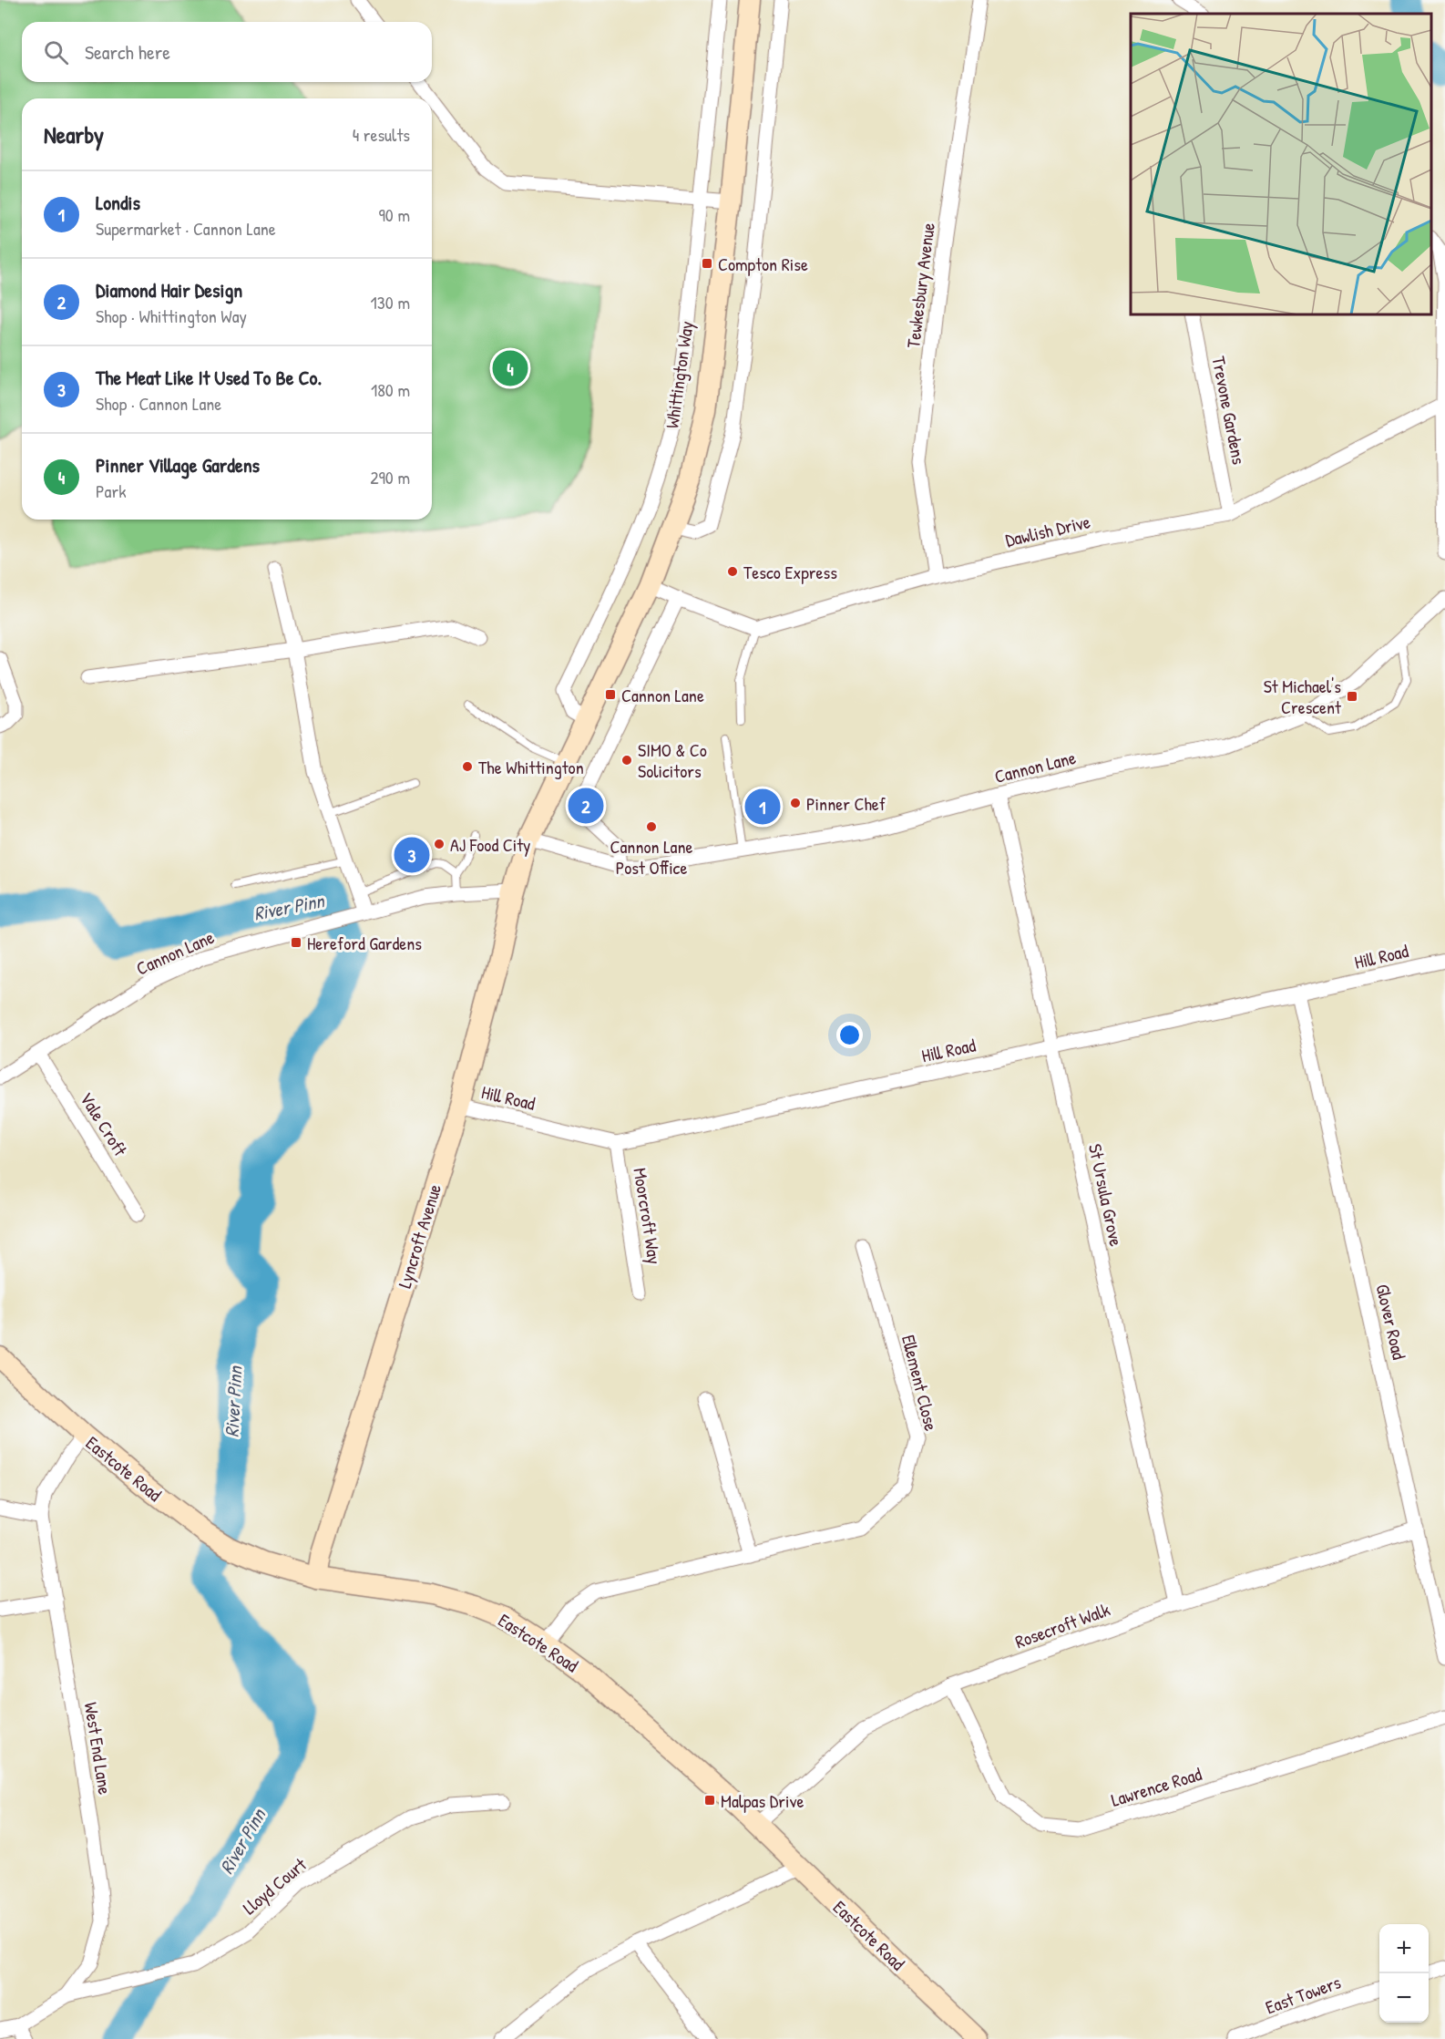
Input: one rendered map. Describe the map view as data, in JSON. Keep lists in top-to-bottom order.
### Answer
{
  "streets": {
    "street": [
      "Tewkesbury Avenue",
      "Whittington Way",
      "Trevone Gardens",
      "Dawlish Drive",
      "Cannon Lane",
      "Hill Road",
      "Vale Croft",
      "St Ursula Grove",
      "Moorcroft Way",
      "Lyncroft Avenue",
      "Glover Road",
      "Ellement Close",
      "Eastcote Road",
      "Rosecroft Walk",
      "West End Lane",
      "Lawrence Road",
      "Lloyd Court",
      "East Towers"
    ]
  },
  "crossings": [
    ["Tewkesbury Avenue", "Dawlish Drive"],
    ["Whittington Way", "Cannon Lane"],
    ["Whittington Way", "Lyncroft Avenue"],
    ["Trevone Gardens", "Dawlish Drive"],
    ["Cannon Lane", "Vale Croft"],
    ["Cannon Lane", "St Ursula Grove"],
    ["Cannon Lane", "Lyncroft Avenue"],
    ["Hill Road", "St Ursula Grove"],
    ["Hill Road", "Moorcroft Way"],
    ["Hill Road", "Lyncroft Avenue"],
    ["Hill Road", "Glover Road"],
    ["St Ursula Grove", "Rosecroft Walk"],
    ["Lyncroft Avenue", "Eastcote Road"],
    ["Glover Road", "Rosecroft Walk"],
    ["Ellement Close", "Eastcote Road"],
    ["Eastcote Road", "Rosecroft Walk"],
    ["Eastcote Road", "West End Lane"],
    ["Rosecroft Walk", "Lawrence Road"],
    ["West End Lane", "Lloyd Court"]
  ],
  "water": ["River Pinn"],
  "places": {
    "transit": [
      "Compton Rise",
      "Cannon Lane",
      "St Michael's Crescent",
      "Hereford Gardens",
      "Malpas Drive"
    ],
    "other": [
      "Tesco Express",
      "SIMO & Co Solicitors",
      "The Whittington",
      "Pinner Chef",
      "Cannon Lane Post Office",
      "AJ Food City"
    ]
  },
  "page": {
    "search": "Search here",
    "heading": ["Nearby", "4 results"],
    "list": [
      {
        "mark": "1",
        "name": "Londis",
        "note": "Supermarket · Cannon Lane",
        "value": "90 m"
      },
      {
        "mark": "2",
        "name": "Diamond Hair Design",
        "note": "Shop · Whittington Way",
        "value": "130 m"
      },
      {
        "mark": "3",
        "name": "The Meat Like It Used To Be Co.",
        "note": "Shop · Cannon Lane",
        "value": "180 m"
      },
      {
        "mark": "4",
        "name": "Pinner Village Gardens",
        "note": "Park",
        "value": "290 m"
      }
    ],
    "pins": [
      "4",
      "2",
      "1",
      "3"
    ],
    "map_buttons": ["+", "−"]
  }
}
